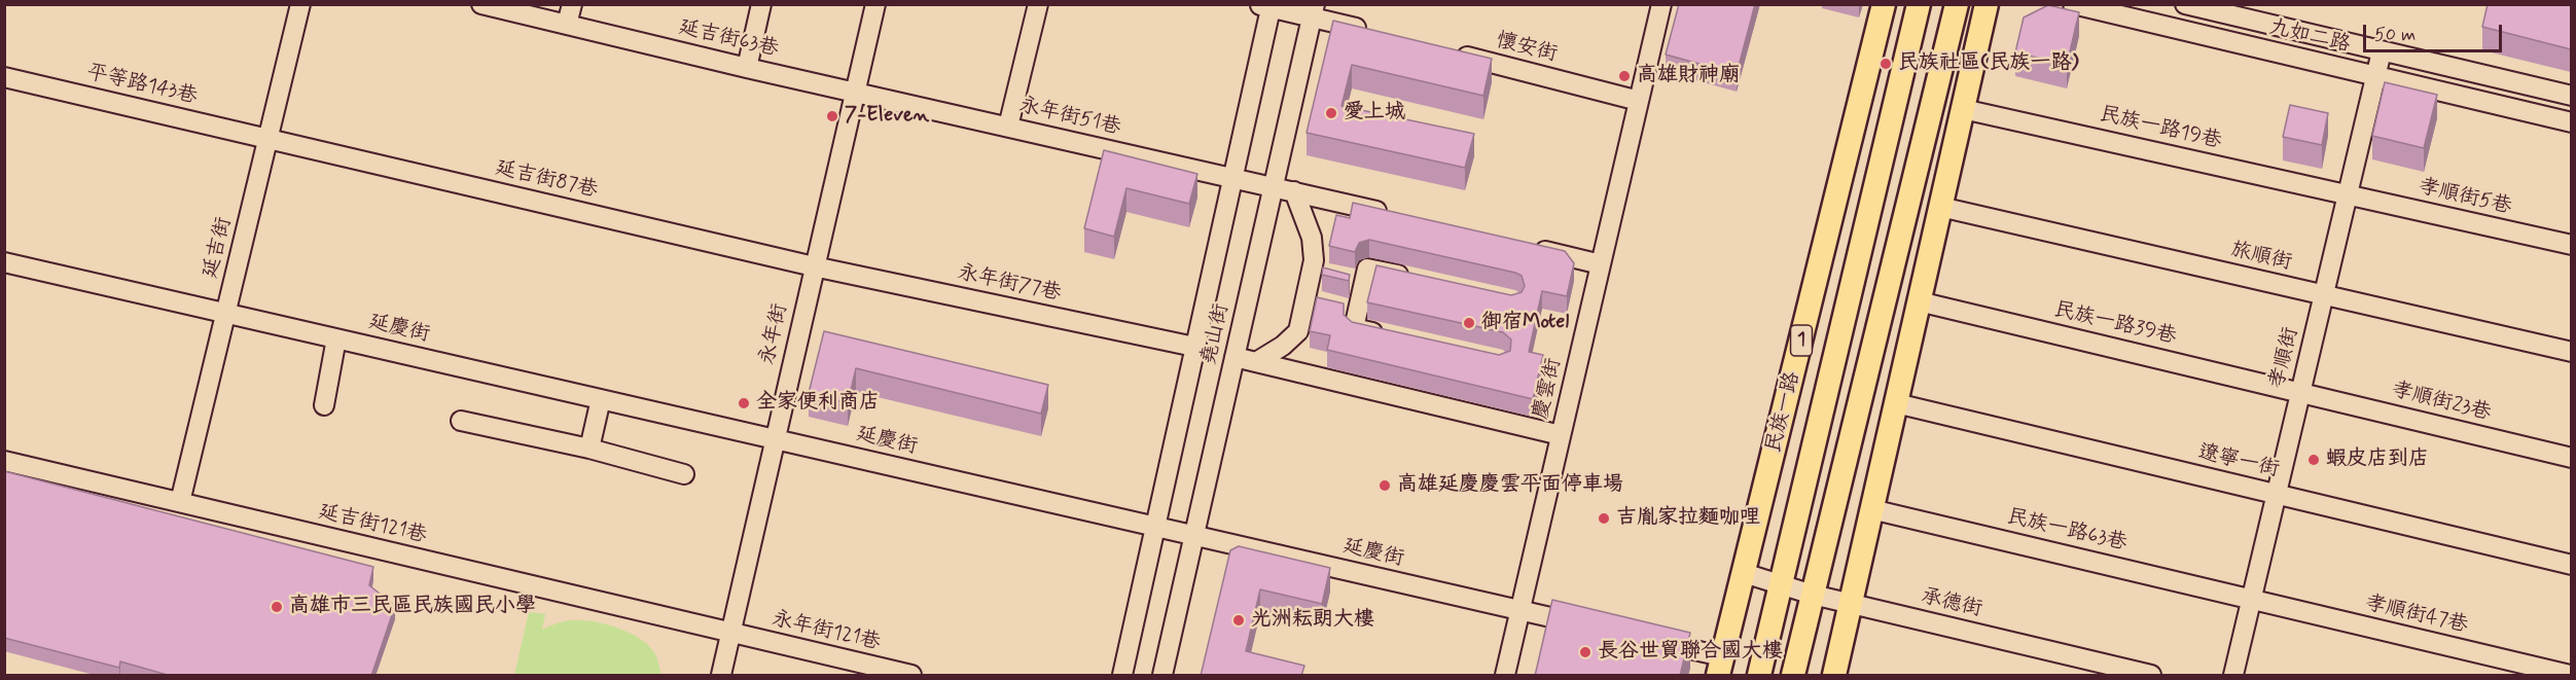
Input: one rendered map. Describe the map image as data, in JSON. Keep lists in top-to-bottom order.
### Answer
{
  "streets": {
    "main road": ["1", "民族一路"],
    "street": [
      "九如二路",
      "延吉街63巷",
      "懷安街",
      "平等路143巷",
      "永年街51巷",
      "民族一路19巷",
      "延吉街87巷",
      "孝順街5巷",
      "延吉街",
      "旅順街",
      "永年街77巷",
      "民族一路39巷",
      "延慶街",
      "永年街",
      "堯山街",
      "孝順街",
      "慶雲街",
      "孝順街23巷",
      "遼寧一街",
      "延吉街121巷",
      "民族一路63巷",
      "承德街",
      "孝順街47巷",
      "永年街121巷"
    ]
  },
  "crossings": [
    ["九如二路", "孝順街"],
    ["延吉街63巷", "永年街51巷"],
    ["延吉街63巷", "永年街"],
    ["懷安街", "慶雲街"],
    ["平等路143巷", "延吉街87巷"],
    ["平等路143巷", "延吉街"],
    ["永年街51巷", "永年街"],
    ["永年街51巷", "堯山街"],
    ["民族一路19巷", "孝順街5巷"],
    ["民族一路19巷", "孝順街"],
    ["延吉街87巷", "延吉街"],
    ["延吉街87巷", "永年街77巷"],
    ["延吉街87巷", "永年街"],
    ["孝順街5巷", "孝順街"],
    ["延吉街", "延慶街"],
    ["延吉街", "延吉街121巷"],
    ["旅順街", "孝順街"],
    ["永年街77巷", "永年街"],
    ["永年街77巷", "堯山街"],
    ["民族一路39巷", "孝順街"],
    ["民族一路39巷", "孝順街23巷"],
    ["延慶街", "永年街"],
    ["延慶街", "堯山街"],
    ["延慶街", "慶雲街"],
    ["永年街", "延吉街121巷"],
    ["永年街", "永年街121巷"],
    ["孝順街", "孝順街23巷"],
    ["孝順街", "遼寧一街"],
    ["孝順街", "民族一路63巷"],
    ["孝順街", "孝順街47巷"],
    ["民族一路", "承德街"],
    ["延吉街121巷", "永年街121巷"],
    ["民族一路63巷", "孝順街47巷"]
  ],
  "places": [
    "民族社區(民族一路)",
    "高雄財神廟",
    "愛上城",
    "7-Eleven",
    "御宿Motel",
    "全家便利商店",
    "蝦皮店到店",
    "高雄延慶慶雲平面停車場",
    "吉胤家拉麵咖哩",
    "高雄市三民區民族國民小學",
    "光洲耘朗大樓",
    "長谷世貿聯合國大樓"
  ],
  "scale_bar": "50 m"
}
